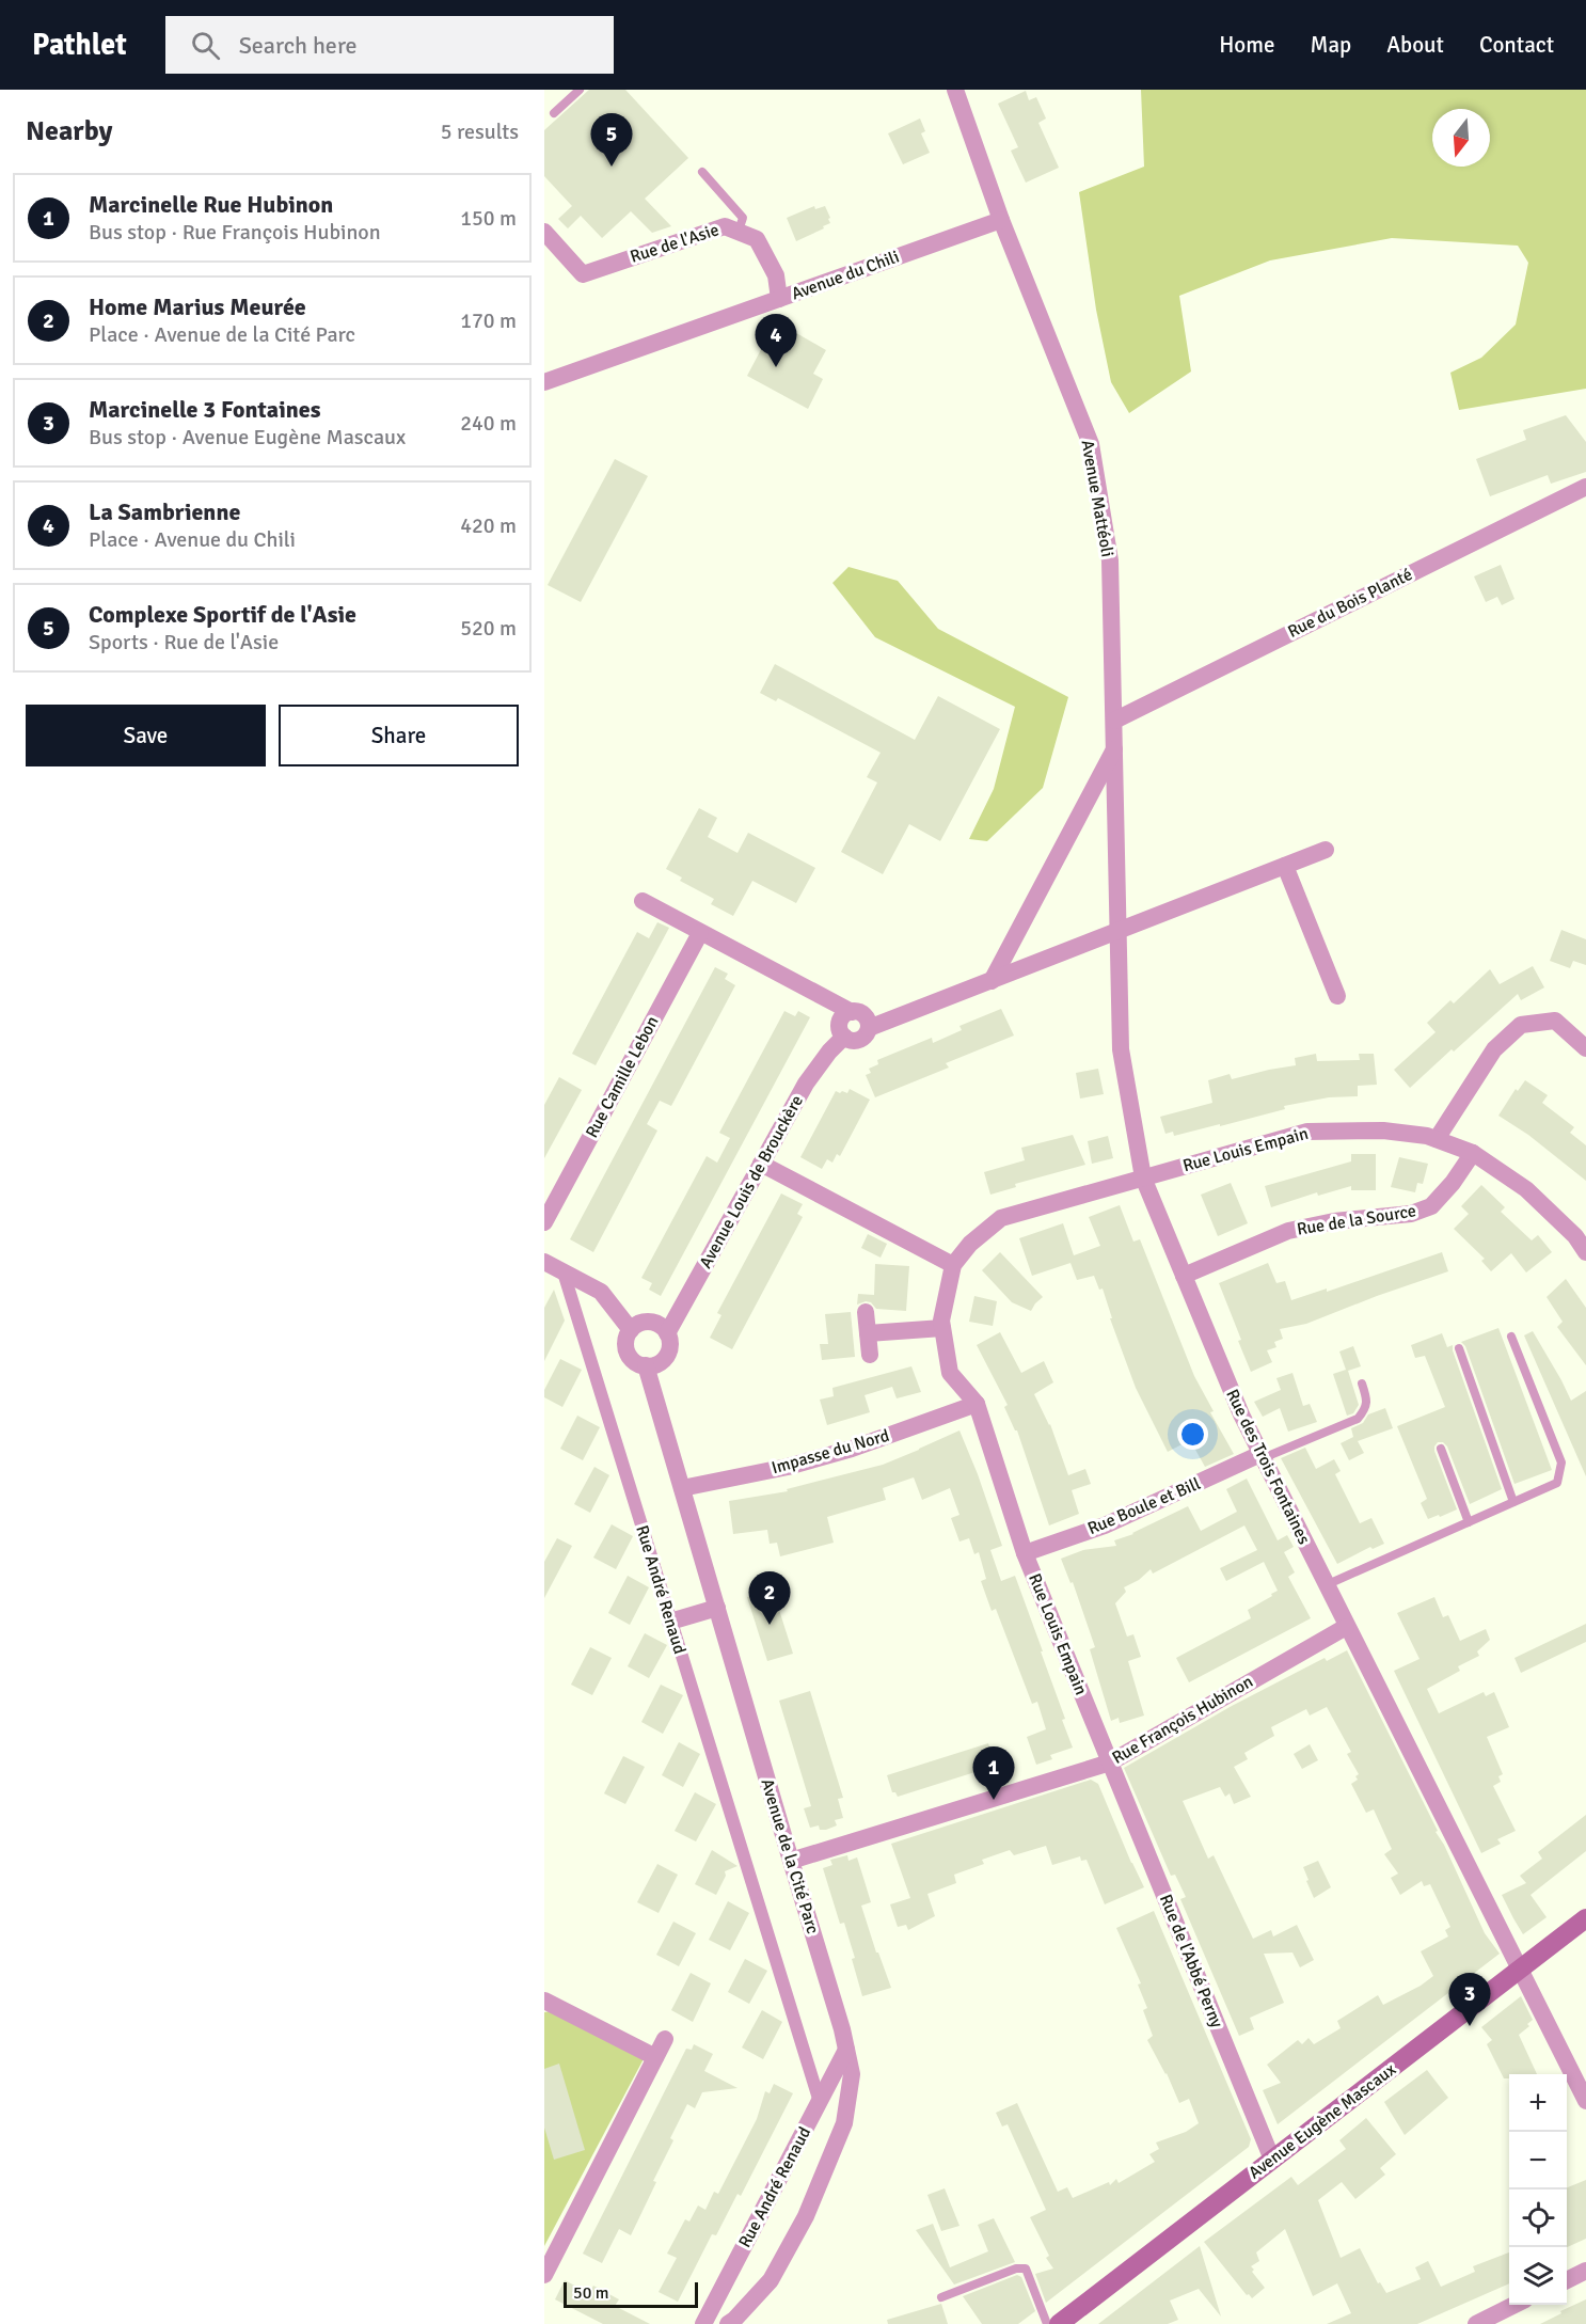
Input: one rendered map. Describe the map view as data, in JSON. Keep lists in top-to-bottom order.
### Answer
{
  "streets": {
    "main road": ["Avenue Eugène Mascaux"],
    "street": [
      "Rue de l'Asie",
      "Avenue du Chili",
      "Avenue Mattéoli",
      "Rue du Bois Planté",
      "Rue Camille Lebon",
      "Rue Louis Empain",
      "Avenue Louis de Brouckère",
      "Rue de la Source",
      "Impasse du Nord",
      "Rue des Trois Fontaines",
      "Rue Boule et Bill",
      "Rue André Renaud",
      "Rue François Hubinon",
      "Avenue de la Cité Parc",
      "Rue de l’Abbé Perny"
    ]
  },
  "crossings": [
    ["Rue de l'Asie", "Avenue du Chili"],
    ["Avenue du Chili", "Avenue Mattéoli"],
    ["Avenue Mattéoli", "Rue du Bois Planté"],
    ["Avenue Mattéoli", "Rue des Trois Fontaines"],
    ["Rue Louis Empain", "Rue de la Source"],
    ["Rue Louis Empain", "Impasse du Nord"],
    ["Rue Louis Empain", "Rue des Trois Fontaines"],
    ["Rue Louis Empain", "Rue Boule et Bill"],
    ["Rue Louis Empain", "Rue François Hubinon"],
    ["Rue Louis Empain", "Rue de l’Abbé Perny"],
    ["Avenue Louis de Brouckère", "Avenue de la Cité Parc"],
    ["Rue de la Source", "Rue des Trois Fontaines"],
    ["Impasse du Nord", "Avenue de la Cité Parc"],
    ["Rue des Trois Fontaines", "Rue Boule et Bill"],
    ["Rue des Trois Fontaines", "Rue François Hubinon"],
    ["Rue des Trois Fontaines", "Avenue Eugène Mascaux"],
    ["Rue André Renaud", "Avenue de la Cité Parc"],
    ["Rue François Hubinon", "Avenue de la Cité Parc"],
    ["Rue François Hubinon", "Rue de l’Abbé Perny"],
    ["Rue de l’Abbé Perny", "Avenue Eugène Mascaux"]
  ],
  "scale_bar": "50 m",
  "north": "bottom",
  "page": {
    "header": "Pathlet",
    "search": "Search here",
    "nav": [
      "Home",
      "Map",
      "About",
      "Contact"
    ],
    "heading": ["Nearby", "5 results"],
    "pins": [
      "5",
      "4",
      "2",
      "1",
      "3"
    ],
    "list": [
      {
        "mark": "1",
        "name": "Marcinelle Rue Hubinon",
        "note": "Bus stop · Rue François Hubinon",
        "value": "150 m"
      },
      {
        "mark": "2",
        "name": "Home Marius Meurée",
        "note": "Place · Avenue de la Cité Parc",
        "value": "170 m"
      },
      {
        "mark": "3",
        "name": "Marcinelle 3 Fontaines",
        "note": "Bus stop · Avenue Eugène Mascaux",
        "value": "240 m"
      },
      {
        "mark": "4",
        "name": "La Sambrienne",
        "note": "Place · Avenue du Chili",
        "value": "420 m"
      },
      {
        "mark": "5",
        "name": "Complexe Sportif de l'Asie",
        "note": "Sports · Rue de l'Asie",
        "value": "520 m"
      }
    ],
    "buttons": ["Save", "Share"],
    "map_buttons": ["+", "−"],
    "scale": "50 m"
  }
}
